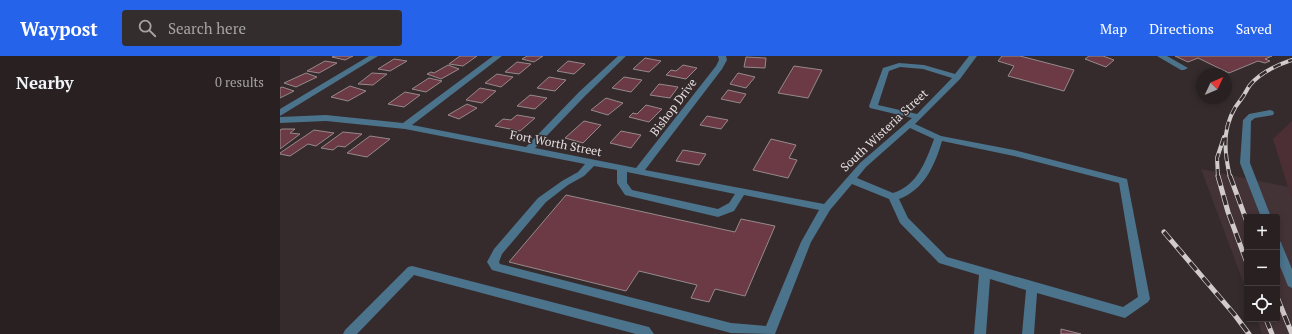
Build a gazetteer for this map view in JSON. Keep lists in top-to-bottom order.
{
  "streets": {
    "street": ["Bishop Drive", "South Wisteria Street", "Fort Worth Street"]
  },
  "crossings": [
    ["Bishop Drive", "Fort Worth Street"],
    ["South Wisteria Street", "Fort Worth Street"]
  ],
  "north": "top right",
  "page": {
    "header": "Waypost",
    "search": "Search here",
    "nav": ["Map", "Directions", "Saved"],
    "heading": ["Nearby", "0 results"],
    "map_buttons": ["+", "−"]
  }
}
